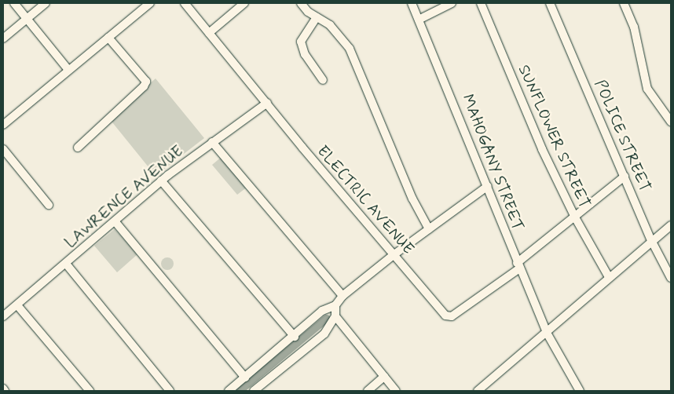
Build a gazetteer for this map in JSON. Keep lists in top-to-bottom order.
{
  "streets": {
    "street": [
      "POLICE STREET",
      "SUNFLOWER STREET",
      "MAHOGANY STREET",
      "LAWRENCE AVENUE",
      "ELECTRIC AVENUE"
    ]
  },
  "crossings": [
    ["POLICE STREET", "ELECTRIC AVENUE"],
    ["SUNFLOWER STREET", "ELECTRIC AVENUE"],
    ["MAHOGANY STREET", "ELECTRIC AVENUE"],
    ["LAWRENCE AVENUE", "ELECTRIC AVENUE"]
  ]
}
